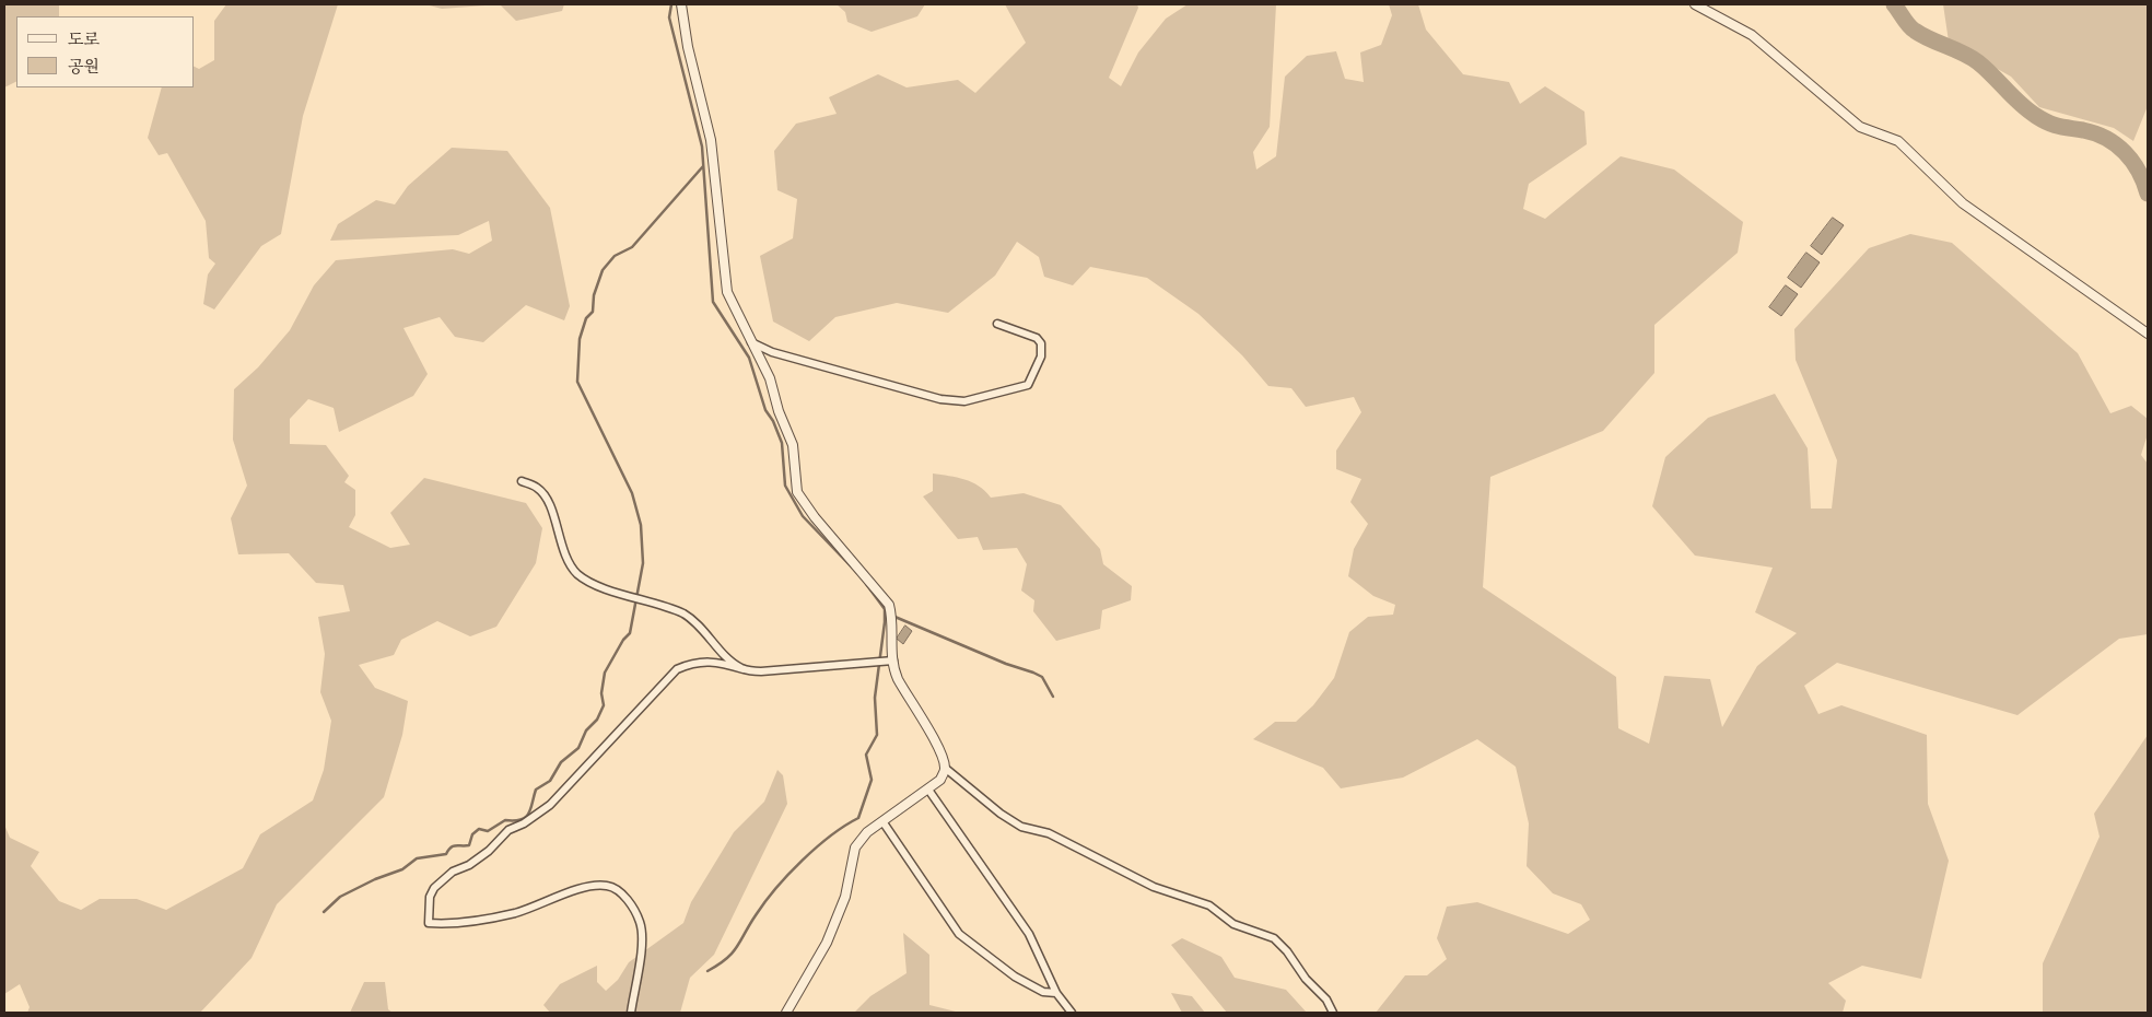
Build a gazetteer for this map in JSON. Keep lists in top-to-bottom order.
{
  "legend": ["도로", "공원"]
}
